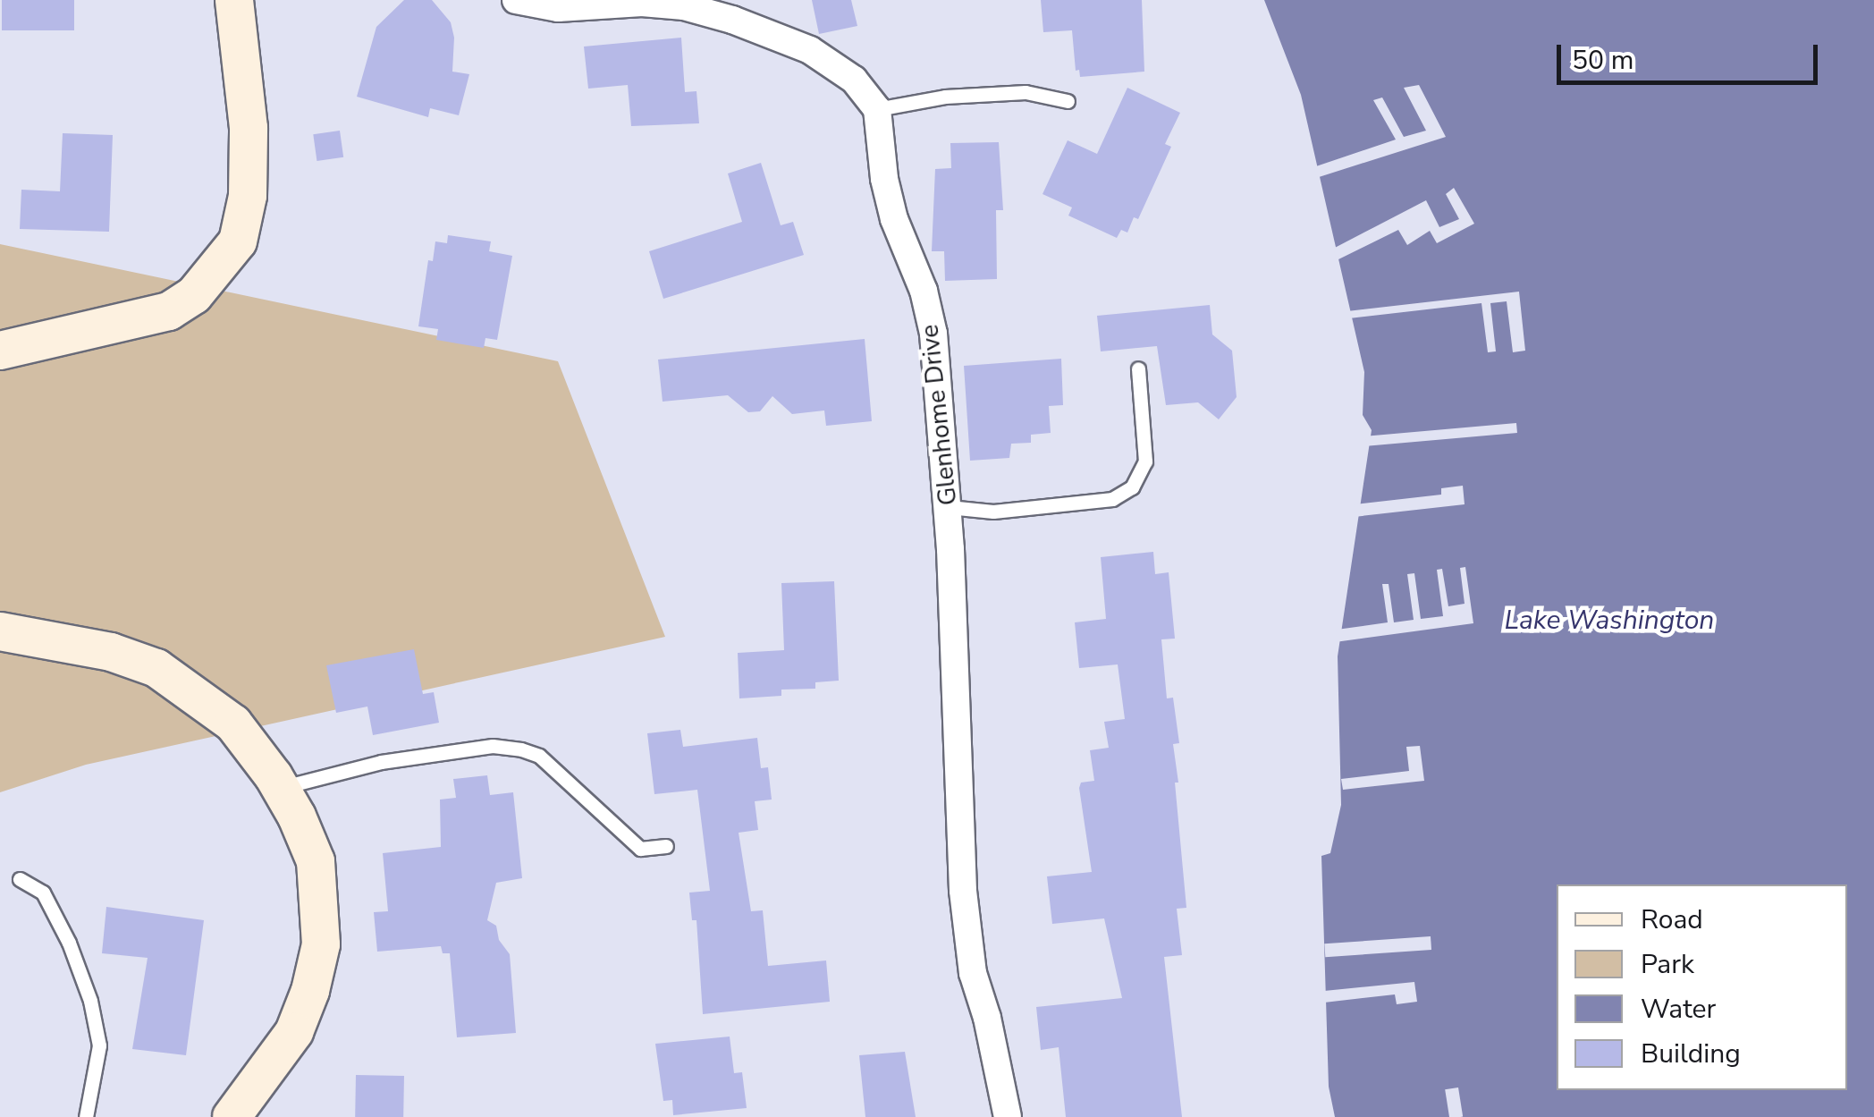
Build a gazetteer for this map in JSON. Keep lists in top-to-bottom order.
{
  "streets": {
    "street": ["Glenhome Drive"]
  },
  "water": ["Lake Washington"],
  "legend": [
    "Road",
    "Park",
    "Water",
    "Building"
  ],
  "scale_bar": "50 m"
}
